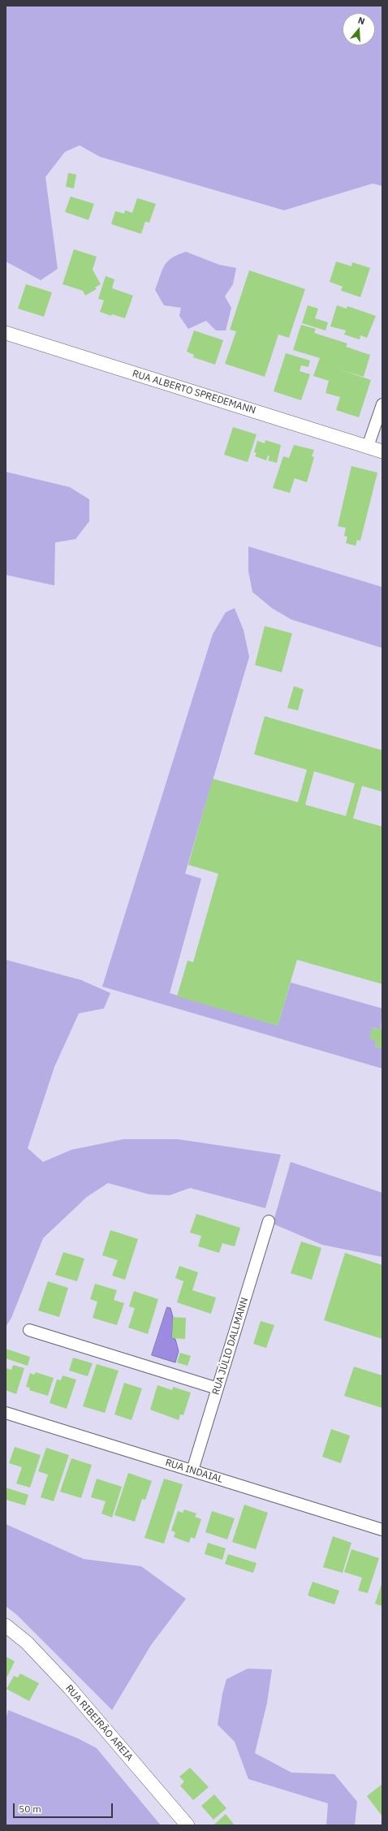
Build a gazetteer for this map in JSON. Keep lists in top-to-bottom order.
{
  "streets": {
    "street": [
      "RUA ALBERTO SPREDEMANN",
      "RUA JÚLIO DALLMANN",
      "RUA INDAIAL",
      "RUA RIBEIRÃO AREIA"
    ]
  },
  "crossings": [
    ["RUA JÚLIO DALLMANN", "RUA INDAIAL"]
  ],
  "scale_bar": "50 m",
  "north": "top"
}
